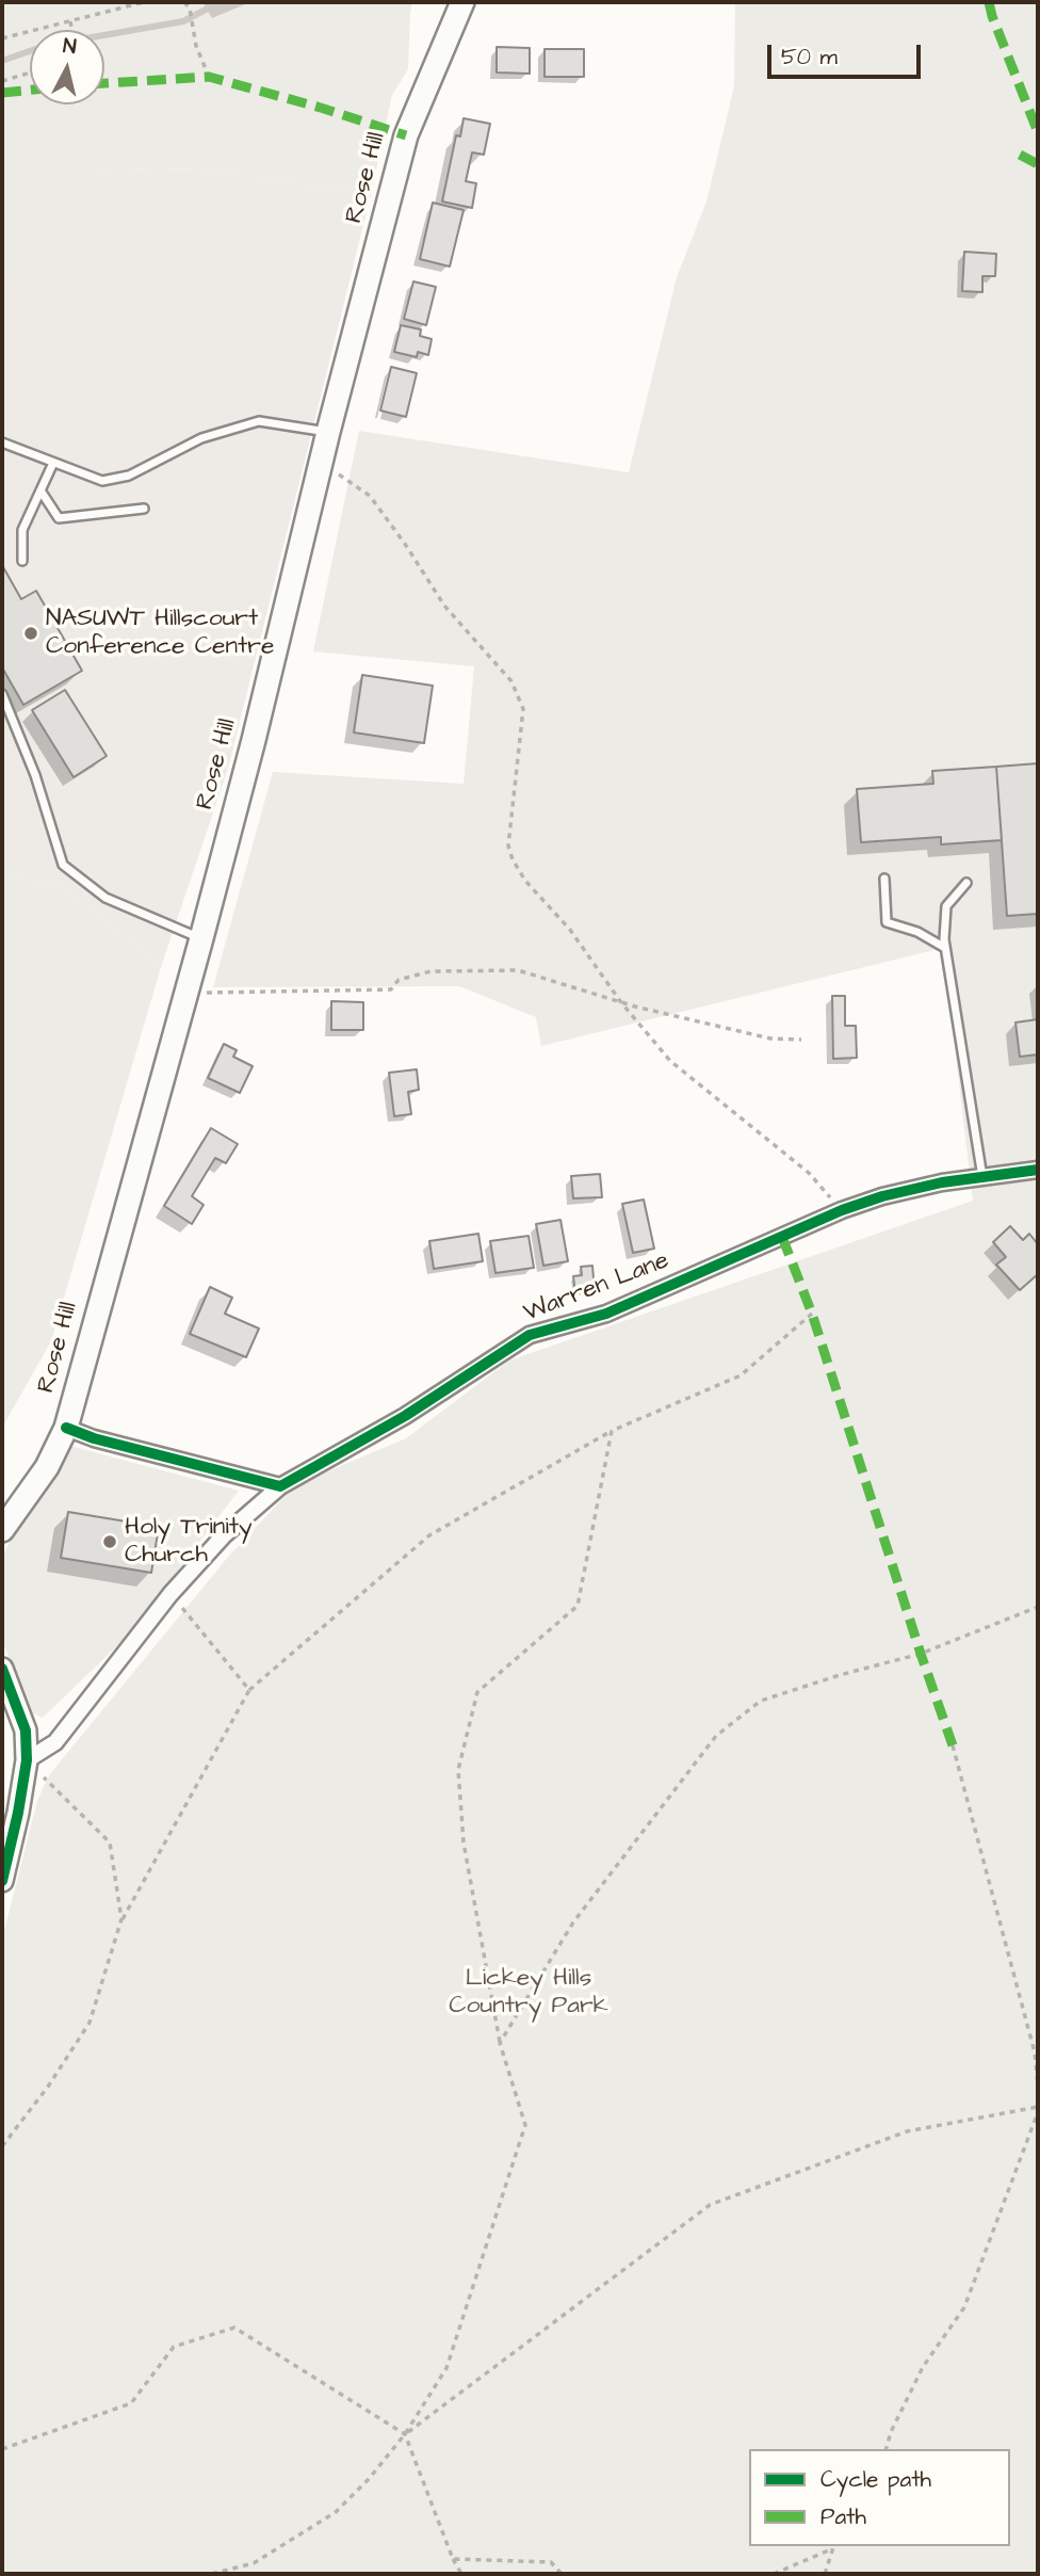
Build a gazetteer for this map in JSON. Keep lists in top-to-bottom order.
{
  "streets": {
    "main road": ["Rose Hill"],
    "street": ["Warren Lane"]
  },
  "parks": ["Lickey Hills Country Park"],
  "places": ["NASUWT Hillscourt Conference Centre", "Holy Trinity Church"],
  "legend": ["Cycle path", "Path"],
  "scale_bar": "50 m",
  "north": "top"
}
